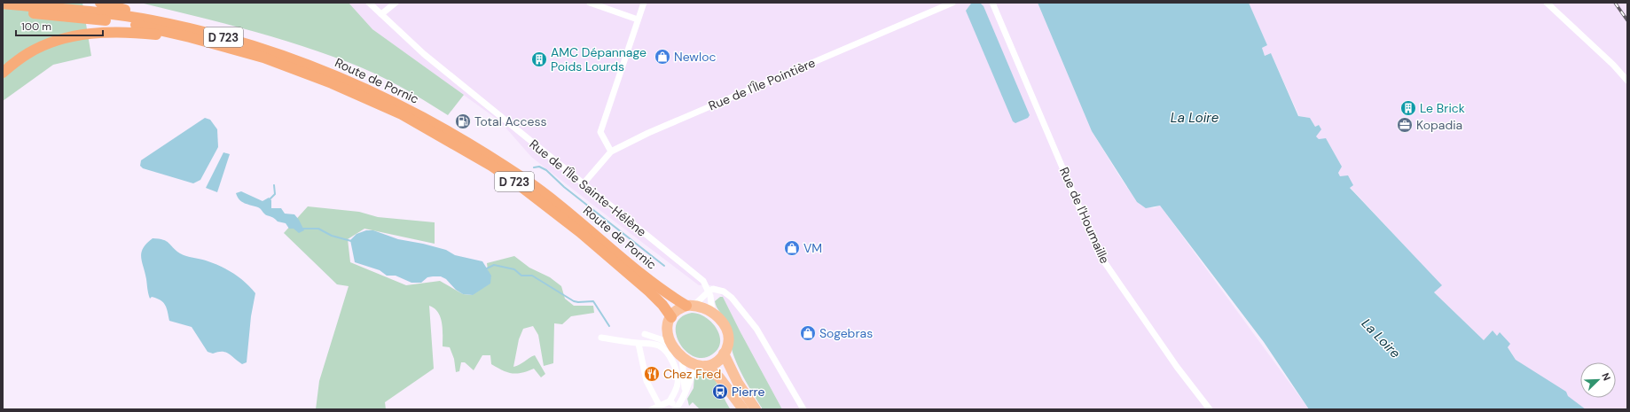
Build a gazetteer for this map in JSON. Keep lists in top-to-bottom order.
{
  "streets": {
    "highway": ["D 723", "Route de Pornic"],
    "street": ["Rue de l'Île Pointière", "Rue de l'Île Sainte-Hélène", "Rue de l'Houmaille"]
  },
  "crossings": [
    ["D 723", "Route de Pornic"],
    ["Rue de l'Île Pointière", "Rue de l'Île Sainte-Hélène"]
  ],
  "water": ["La Loire"],
  "places": {
    "shop": ["Newloc", "VM", "Sogebras"],
    "building": ["AMC Dépannage Poids Lourds", "Le Brick"],
    "fuel station": ["Total Access"],
    "office": ["Kopadia"],
    "restaurant": ["Chez Fred"],
    "bus stop": ["Pierre"]
  },
  "scale_bar": "100 m",
  "north": "top right"
}
